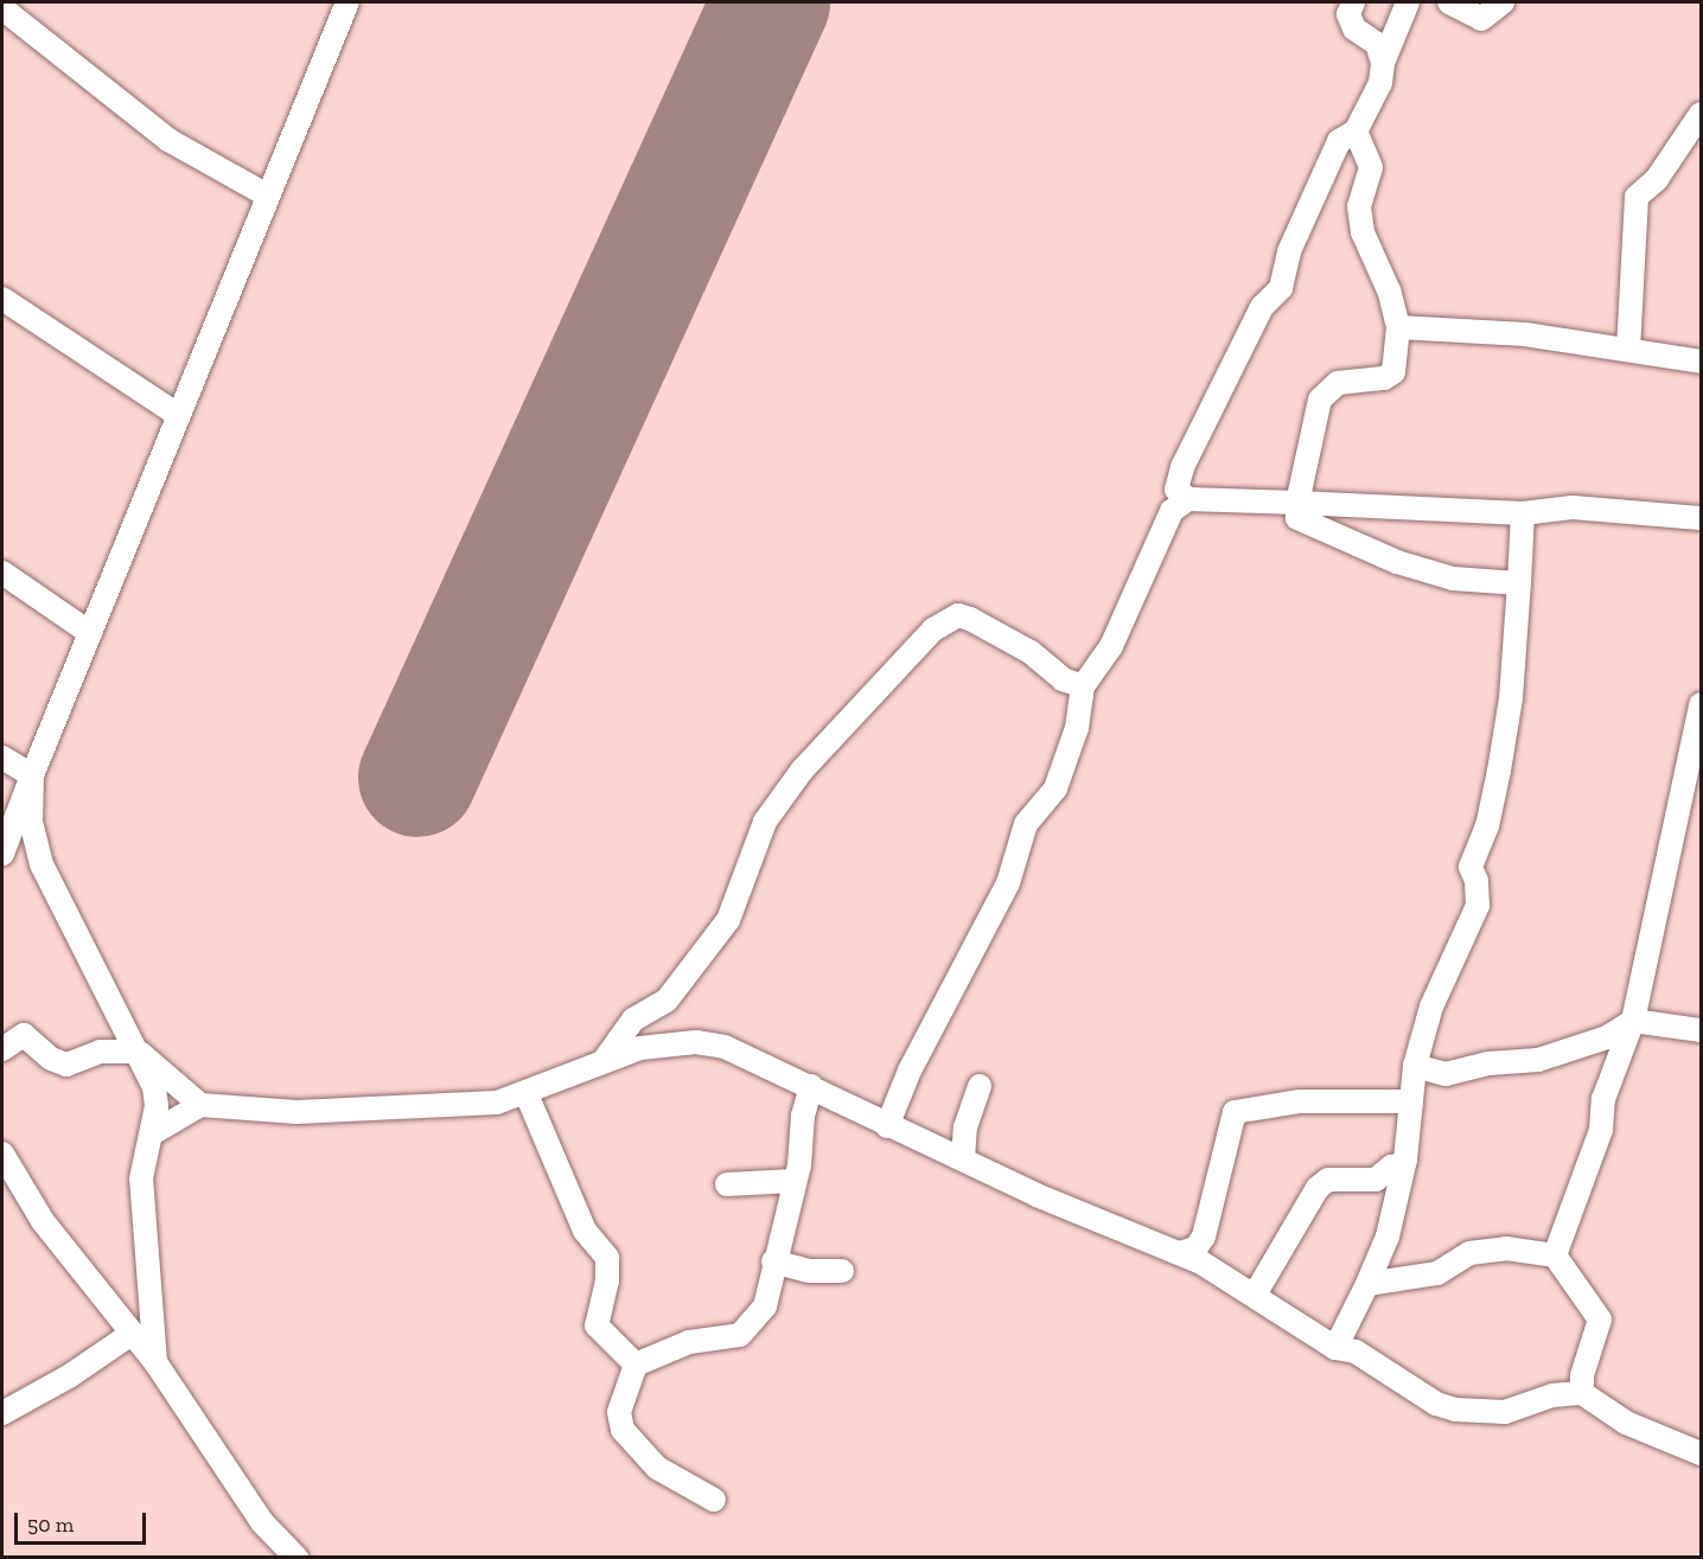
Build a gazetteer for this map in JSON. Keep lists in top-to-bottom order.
{
  "scale_bar": "50 m"
}
